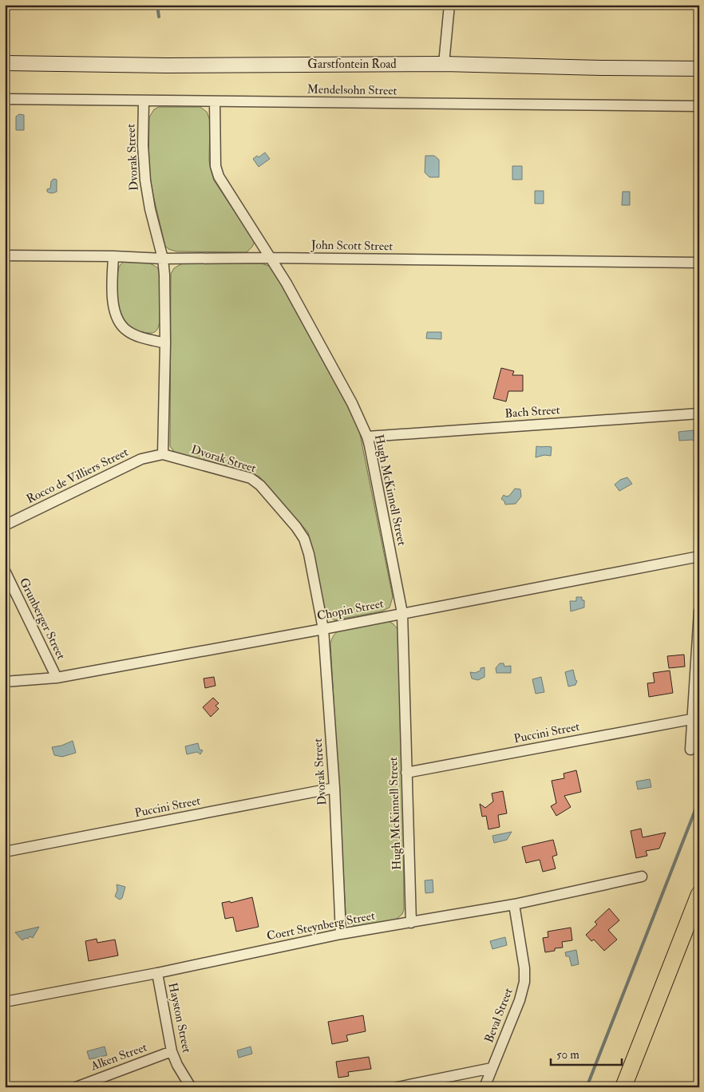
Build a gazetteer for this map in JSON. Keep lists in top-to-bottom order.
{
  "streets": {
    "main road": ["Garstfontein Road"],
    "street": [
      "Mendelsohn Street",
      "Dvorak Street",
      "John Scott Street",
      "Bach Street",
      "Rocco de Villiers Street",
      "Hugh McKinnell Street",
      "Chopin Street",
      "Grunberger Street",
      "Puccini Street",
      "Coert Steynberg Street",
      "Beval Street",
      "Hayston Street",
      "Alken Street"
    ]
  },
  "crossings": [
    ["Mendelsohn Street", "Dvorak Street"],
    ["Mendelsohn Street", "Hugh McKinnell Street"],
    ["Dvorak Street", "John Scott Street"],
    ["Dvorak Street", "Rocco de Villiers Street"],
    ["Dvorak Street", "Chopin Street"],
    ["Dvorak Street", "Puccini Street"],
    ["Dvorak Street", "Coert Steynberg Street"],
    ["John Scott Street", "Hugh McKinnell Street"],
    ["Bach Street", "Hugh McKinnell Street"],
    ["Hugh McKinnell Street", "Chopin Street"],
    ["Hugh McKinnell Street", "Puccini Street"],
    ["Hugh McKinnell Street", "Coert Steynberg Street"],
    ["Chopin Street", "Grunberger Street"],
    ["Coert Steynberg Street", "Beval Street"],
    ["Coert Steynberg Street", "Hayston Street"],
    ["Hayston Street", "Alken Street"]
  ],
  "scale_bar": "50 m"
}
